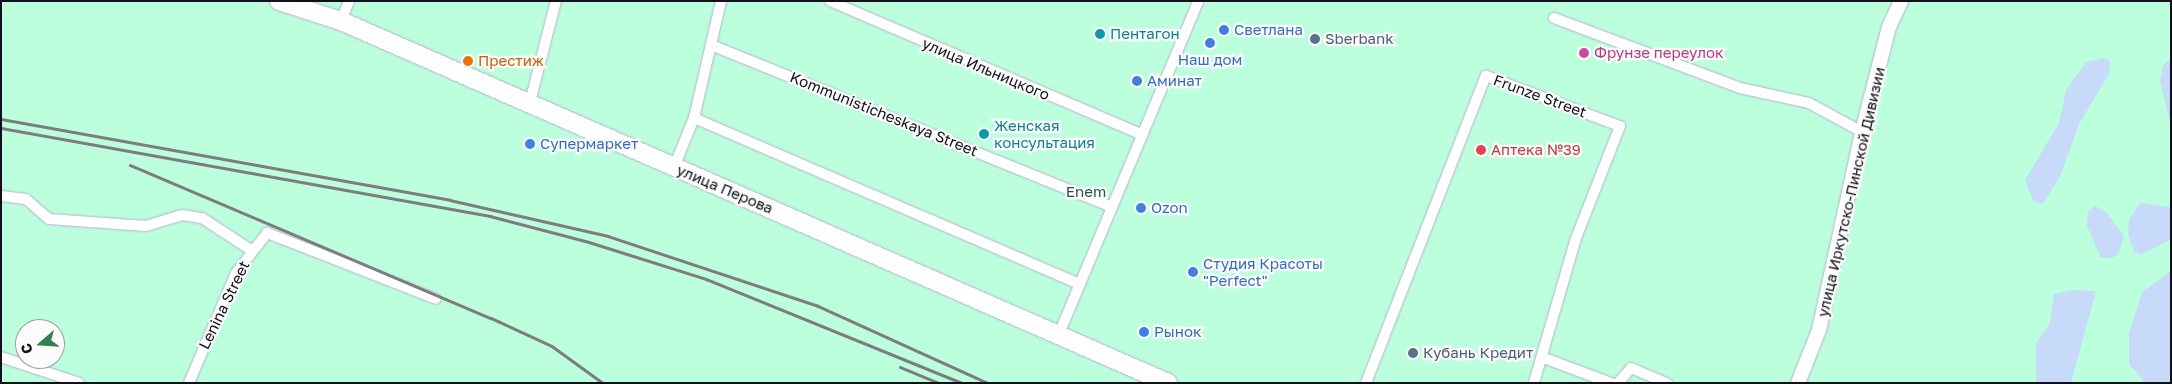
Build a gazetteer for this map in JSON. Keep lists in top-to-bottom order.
{
  "streets": {
    "highway": ["улица Перова"],
    "street": [
      "улица Ильницкого",
      "Frunze Street",
      "Kommunisticheskaya Street",
      "улица Иркутско-Пинской Дивизии",
      "Lenina Street"
    ]
  },
  "parks": ["Enem"],
  "places": [
    "Светлана",
    "Пентагон",
    "Sberbank",
    "Наш дом",
    "Фрунзе переулок",
    "Престиж",
    "Аминат",
    "Женская консультация",
    "Супермаркет",
    "Аптека №39",
    "Ozon",
    "Студия Красоты \"Perfect\"",
    "Рынок",
    "Кубань Кредит"
  ],
  "north": "left"
}
